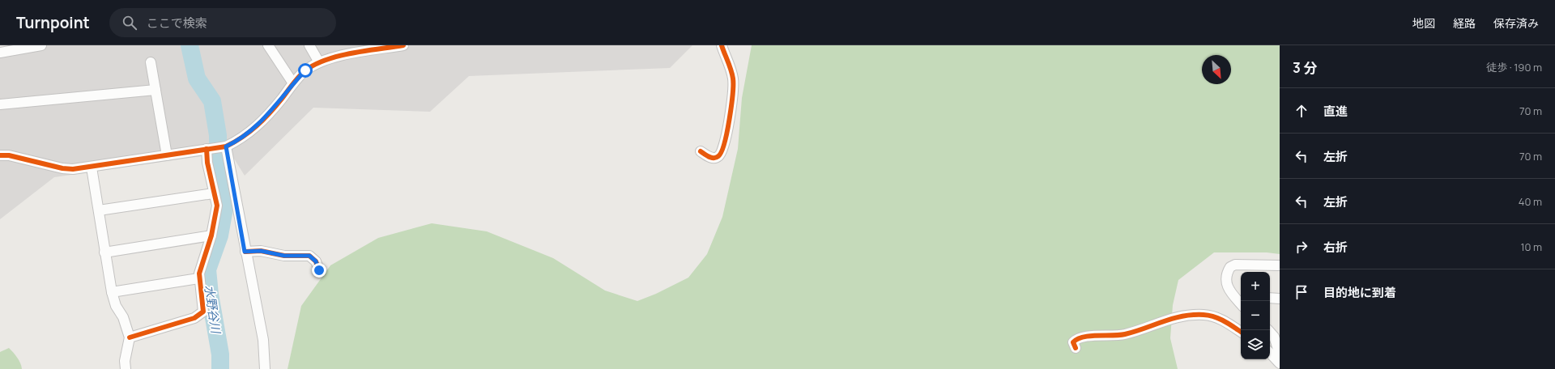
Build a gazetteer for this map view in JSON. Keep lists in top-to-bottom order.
{
  "water": ["水野谷川"],
  "north": "bottom right",
  "page": {
    "header": "Turnpoint",
    "search": "ここで検索",
    "nav": ["地図", "経路", "保存済み"],
    "heading": ["3 分", "徒歩 · 190 m"],
    "list": [
      ["直進", "70 m"],
      ["左折", "70 m"],
      ["左折", "40 m"],
      ["右折", "10 m"],
      "目的地に到着"
    ],
    "map_buttons": ["+", "−"]
  }
}
